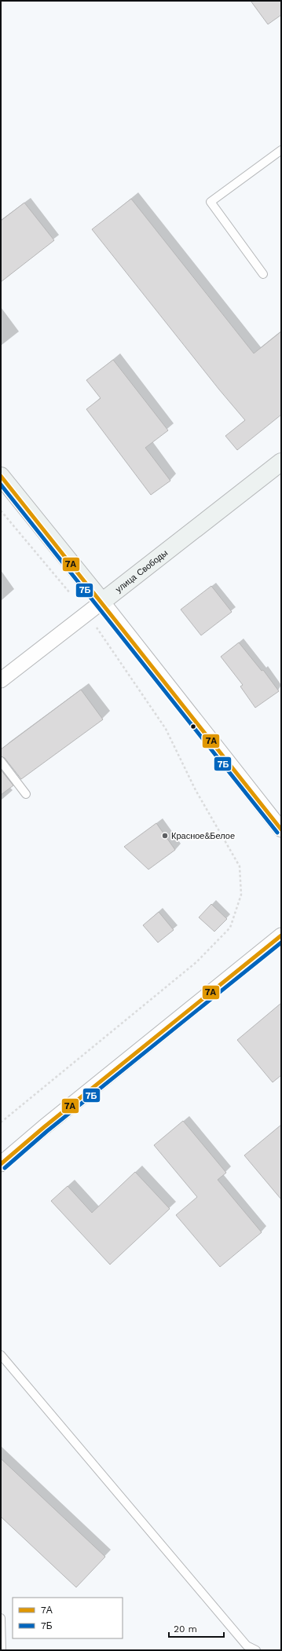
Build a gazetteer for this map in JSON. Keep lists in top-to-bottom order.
{
  "streets": {
    "street": ["улица Свободы"]
  },
  "places": ["Красное&Белое"],
  "lines": ["transit line 7А", "transit line 7Б"],
  "legend": ["7А", "7Б"],
  "scale_bar": "20 m"
}
